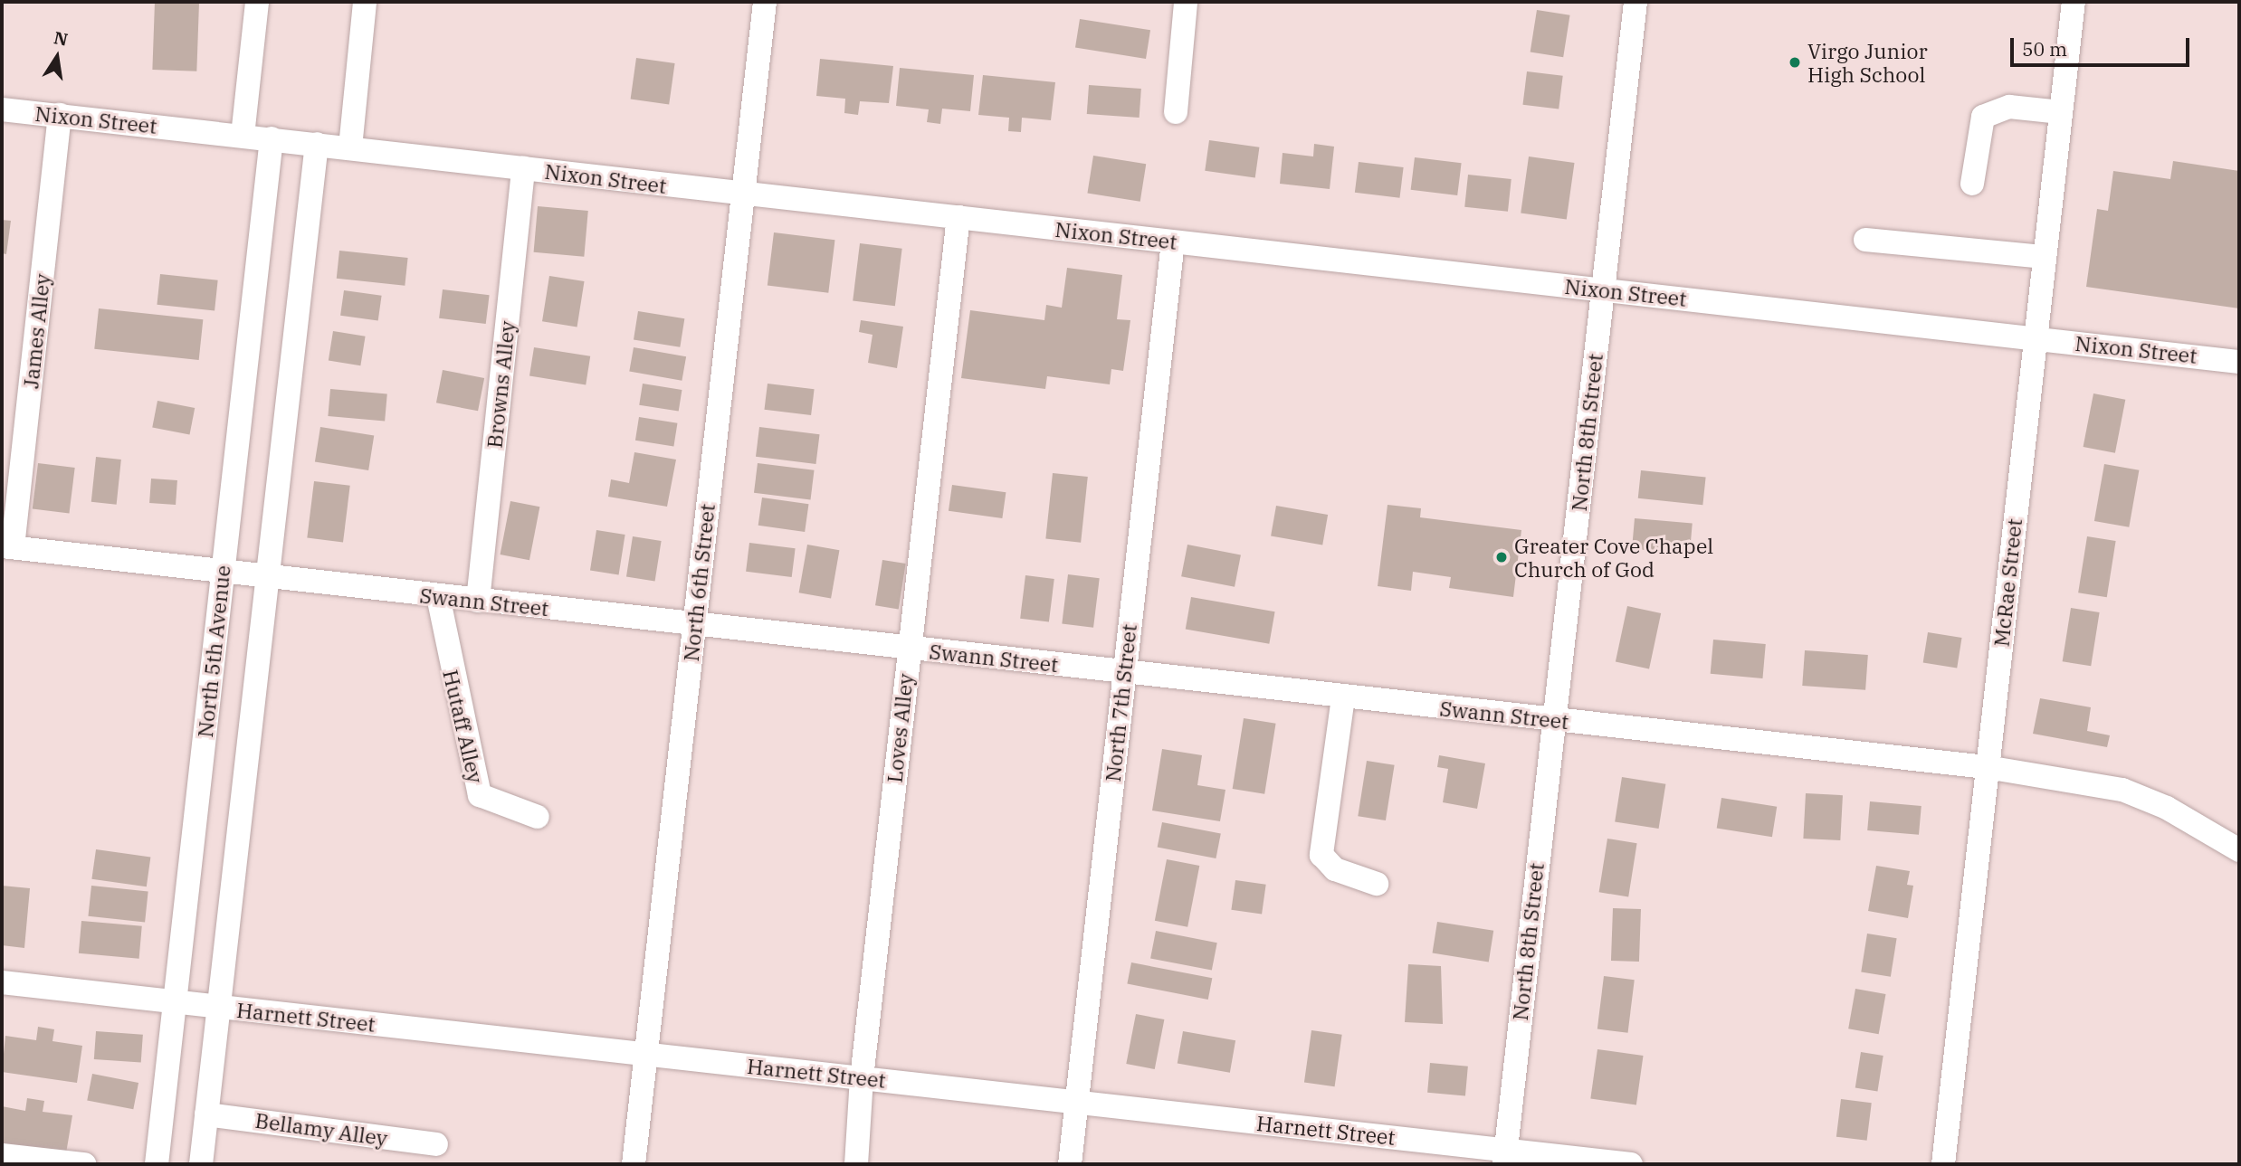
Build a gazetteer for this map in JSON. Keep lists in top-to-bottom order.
{
  "streets": {
    "street": [
      "Nixon Street",
      "James Alley",
      "Browns Alley",
      "North 8th Street",
      "North 6th Street",
      "McRae Street",
      "Swann Street",
      "North 5th Avenue",
      "North 7th Street",
      "Hutaff Alley",
      "Loves Alley",
      "Harnett Street",
      "Bellamy Alley"
    ]
  },
  "crossings": [
    ["Nixon Street", "James Alley"],
    ["Nixon Street", "Browns Alley"],
    ["Nixon Street", "North 8th Street"],
    ["Nixon Street", "North 6th Street"],
    ["Nixon Street", "McRae Street"],
    ["Nixon Street", "North 5th Avenue"],
    ["Nixon Street", "North 7th Street"],
    ["Nixon Street", "Loves Alley"],
    ["James Alley", "Swann Street"],
    ["Browns Alley", "Swann Street"],
    ["North 8th Street", "Swann Street"],
    ["North 8th Street", "Harnett Street"],
    ["North 6th Street", "Swann Street"],
    ["North 6th Street", "Harnett Street"],
    ["McRae Street", "Swann Street"],
    ["Swann Street", "North 5th Avenue"],
    ["Swann Street", "North 7th Street"],
    ["Swann Street", "Hutaff Alley"],
    ["Swann Street", "Loves Alley"],
    ["North 5th Avenue", "Harnett Street"],
    ["North 7th Street", "Harnett Street"],
    ["Loves Alley", "Harnett Street"]
  ],
  "places": ["Virgo Junior High School", "Greater Cove Chapel Church of God"],
  "scale_bar": "50 m",
  "north": "top"
}
